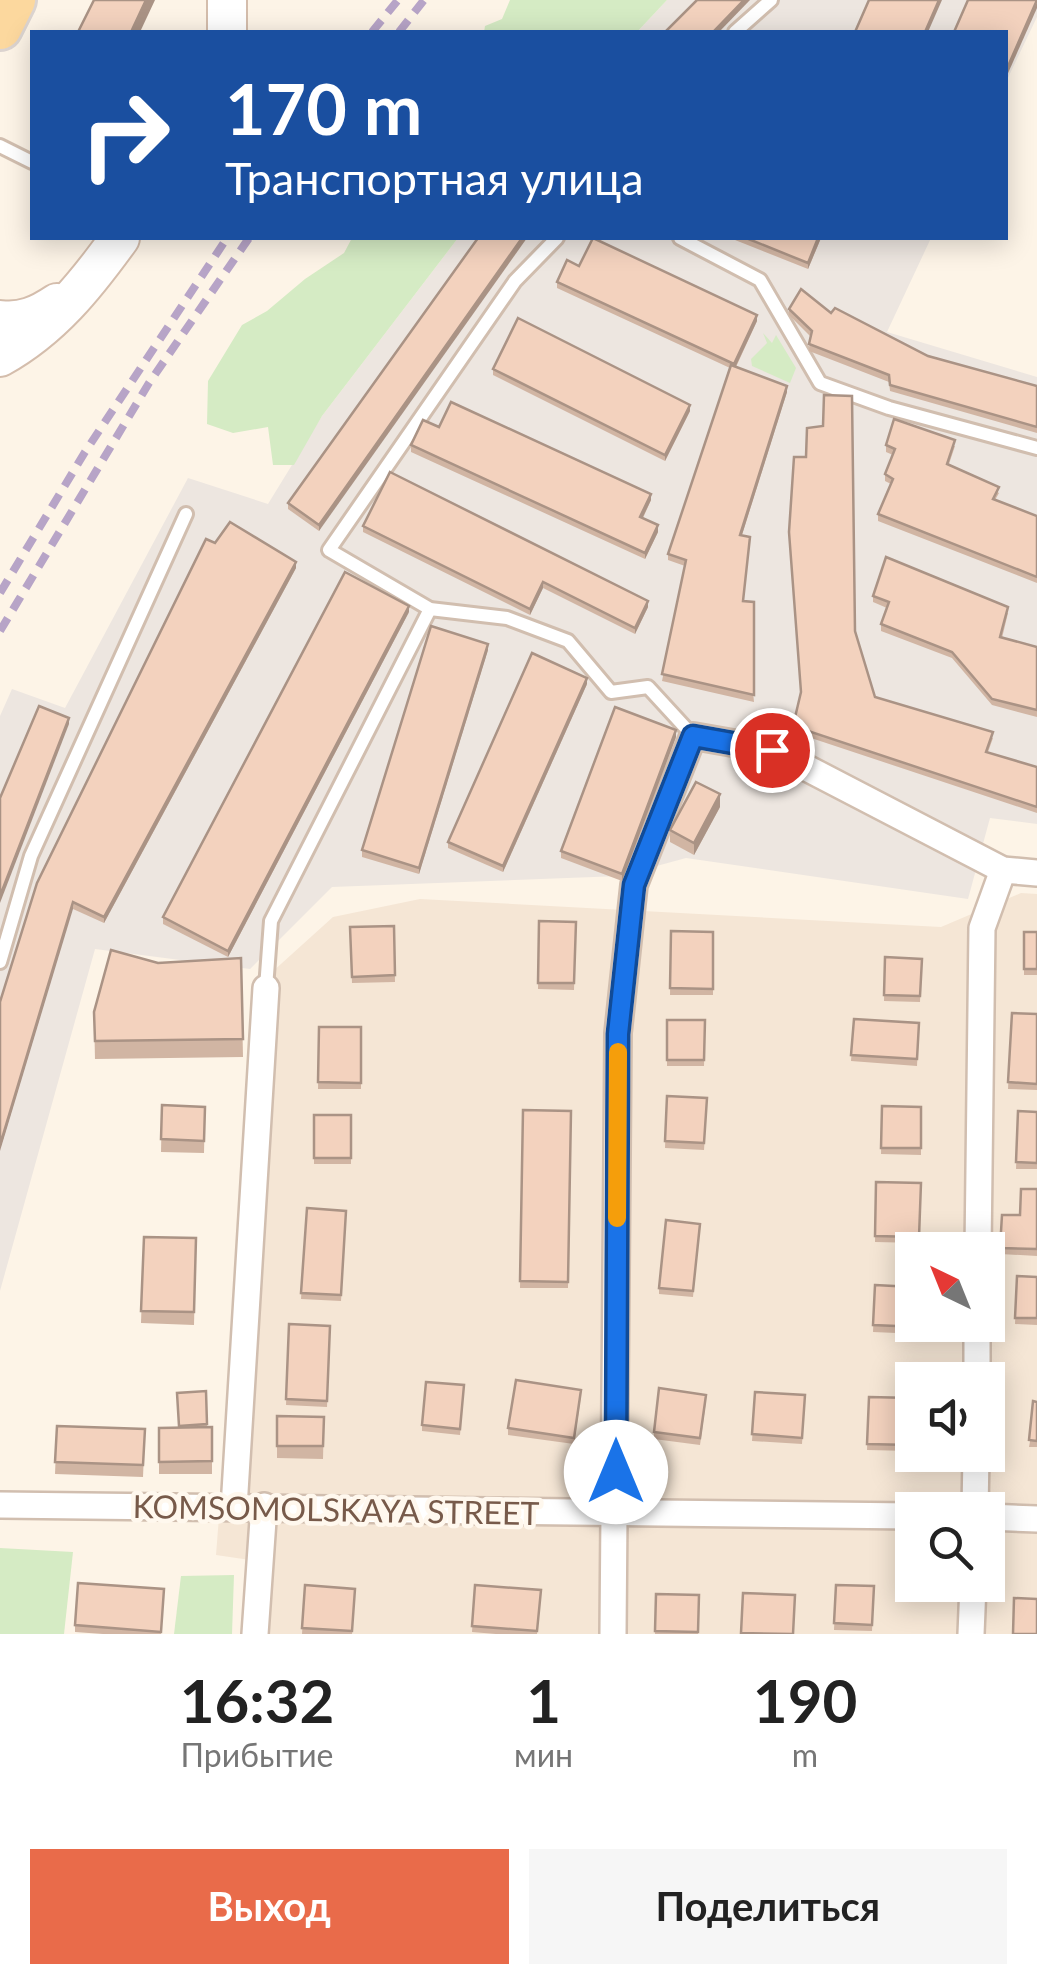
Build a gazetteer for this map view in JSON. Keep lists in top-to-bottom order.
{
  "streets": {
    "street": ["KOMSOMOLSKAYA STREET"]
  },
  "north": "top left",
  "page": {
    "turn": ["170 m", "Транспортная улица"],
    "eta": [
      "16:32",
      "Прибытие",
      "1",
      "мин",
      "190",
      "m"
    ],
    "buttons": ["Выход", "Поделиться"]
  }
}
